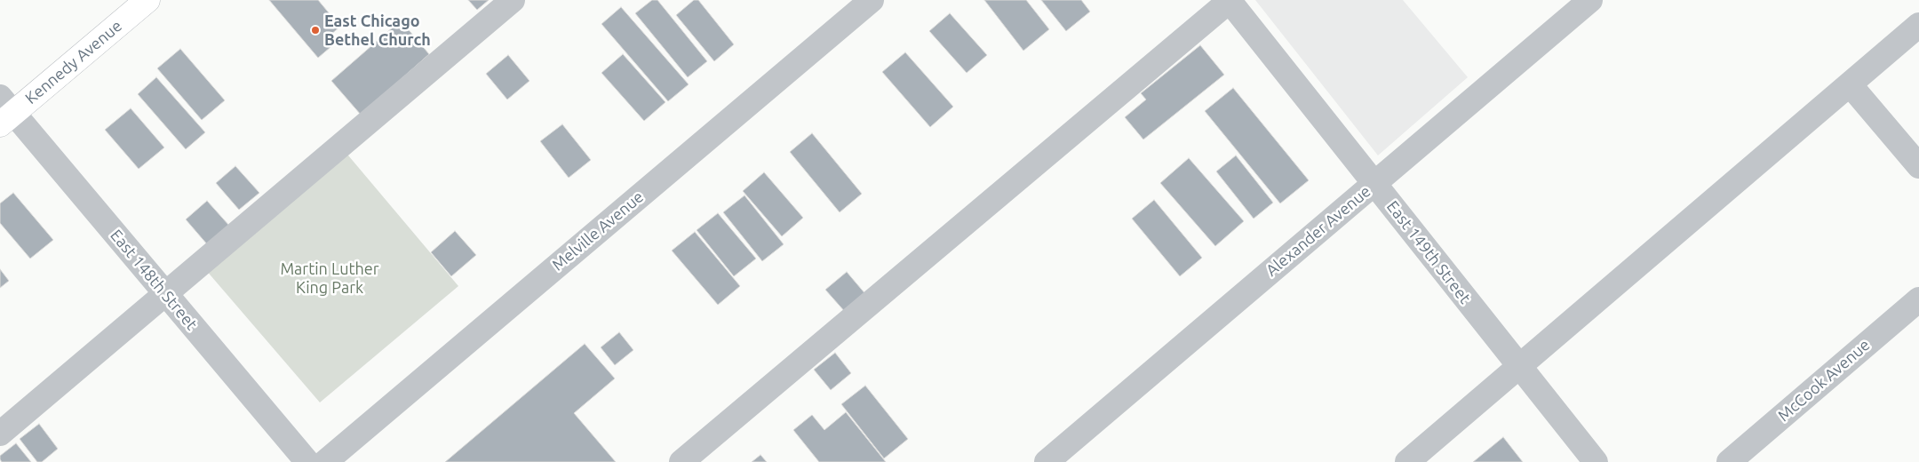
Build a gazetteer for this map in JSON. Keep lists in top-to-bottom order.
{
  "streets": {
    "main road": ["Kennedy Avenue"],
    "street": [
      "Melville Avenue",
      "Alexander Avenue",
      "East 149th Street",
      "East 148th Street",
      "McCook Avenue"
    ]
  },
  "crossings": [
    ["Kennedy Avenue", "East 148th Street"],
    ["Alexander Avenue", "East 149th Street"]
  ],
  "parks": ["Martin Luther King Park"],
  "places": ["East Chicago Bethel Church"]
}
